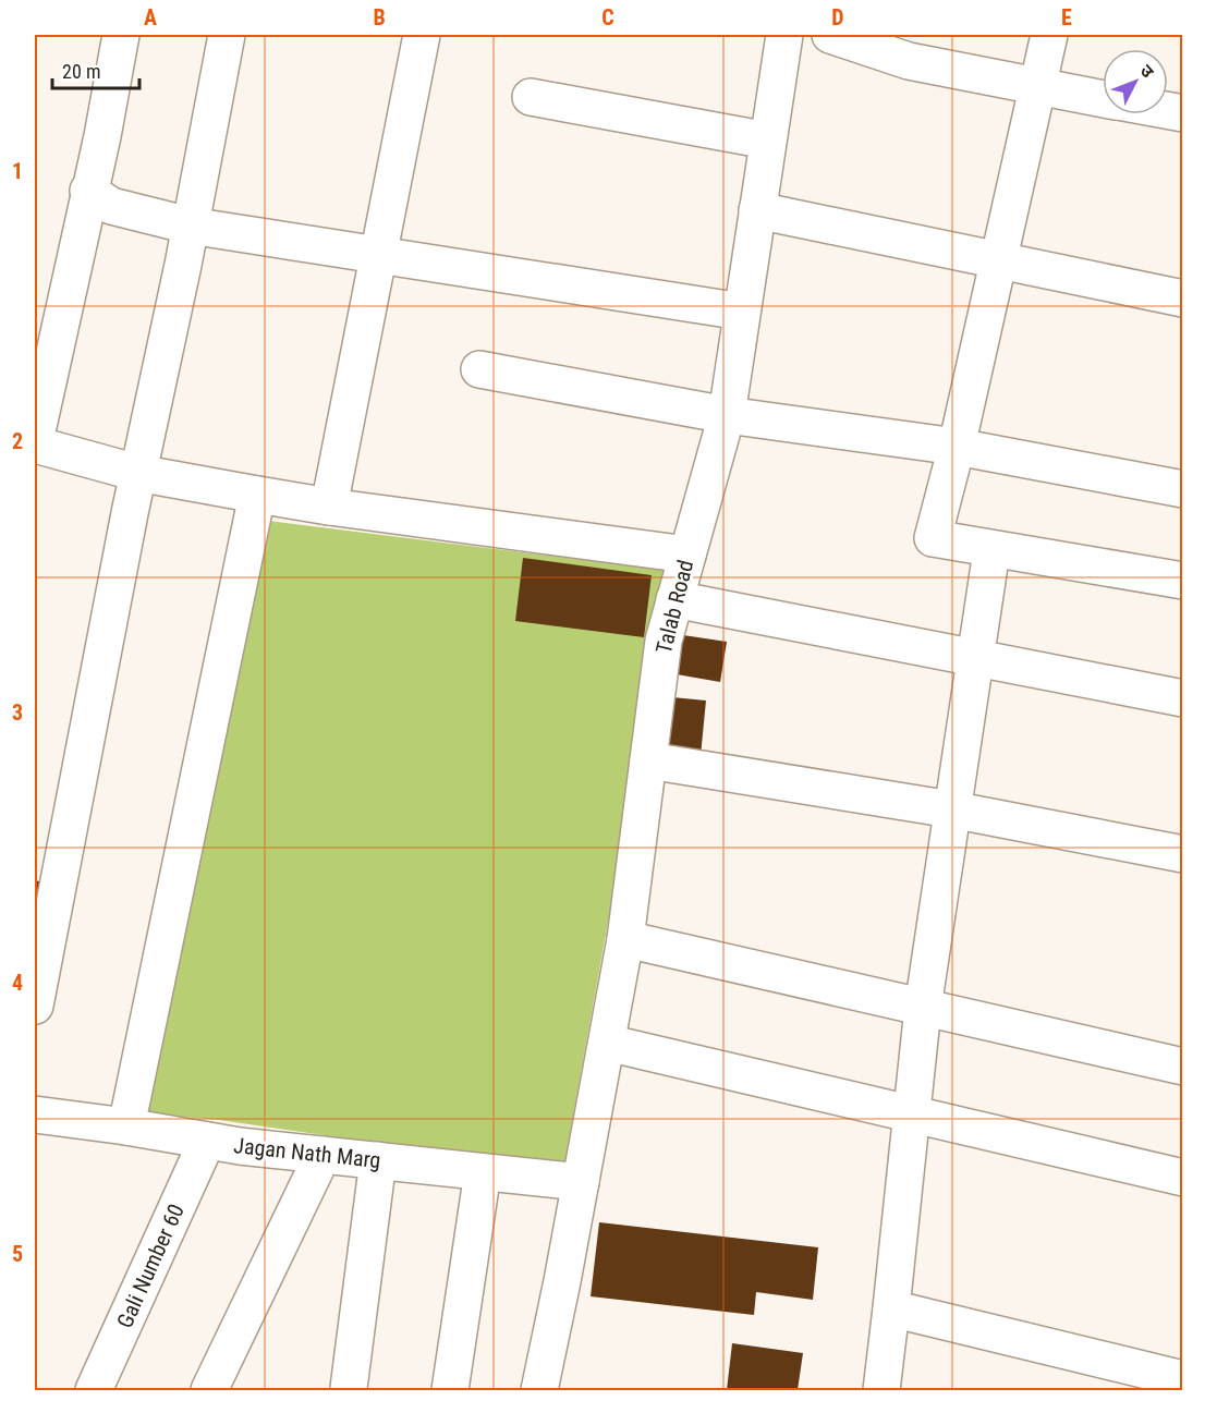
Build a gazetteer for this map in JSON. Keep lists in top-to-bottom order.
{
  "streets": {
    "street": ["Talab Road", "Jagan Nath Marg", "Gali Number 60"]
  },
  "crossings": [
    ["Talab Road", "Jagan Nath Marg"],
    ["Jagan Nath Marg", "Gali Number 60"]
  ],
  "scale_bar": "20 m",
  "north": "top right",
  "grid": {
    "columns": [
      "A",
      "B",
      "C",
      "D",
      "E"
    ],
    "rows": [
      "1",
      "2",
      "3",
      "4",
      "5"
    ]
  }
}
